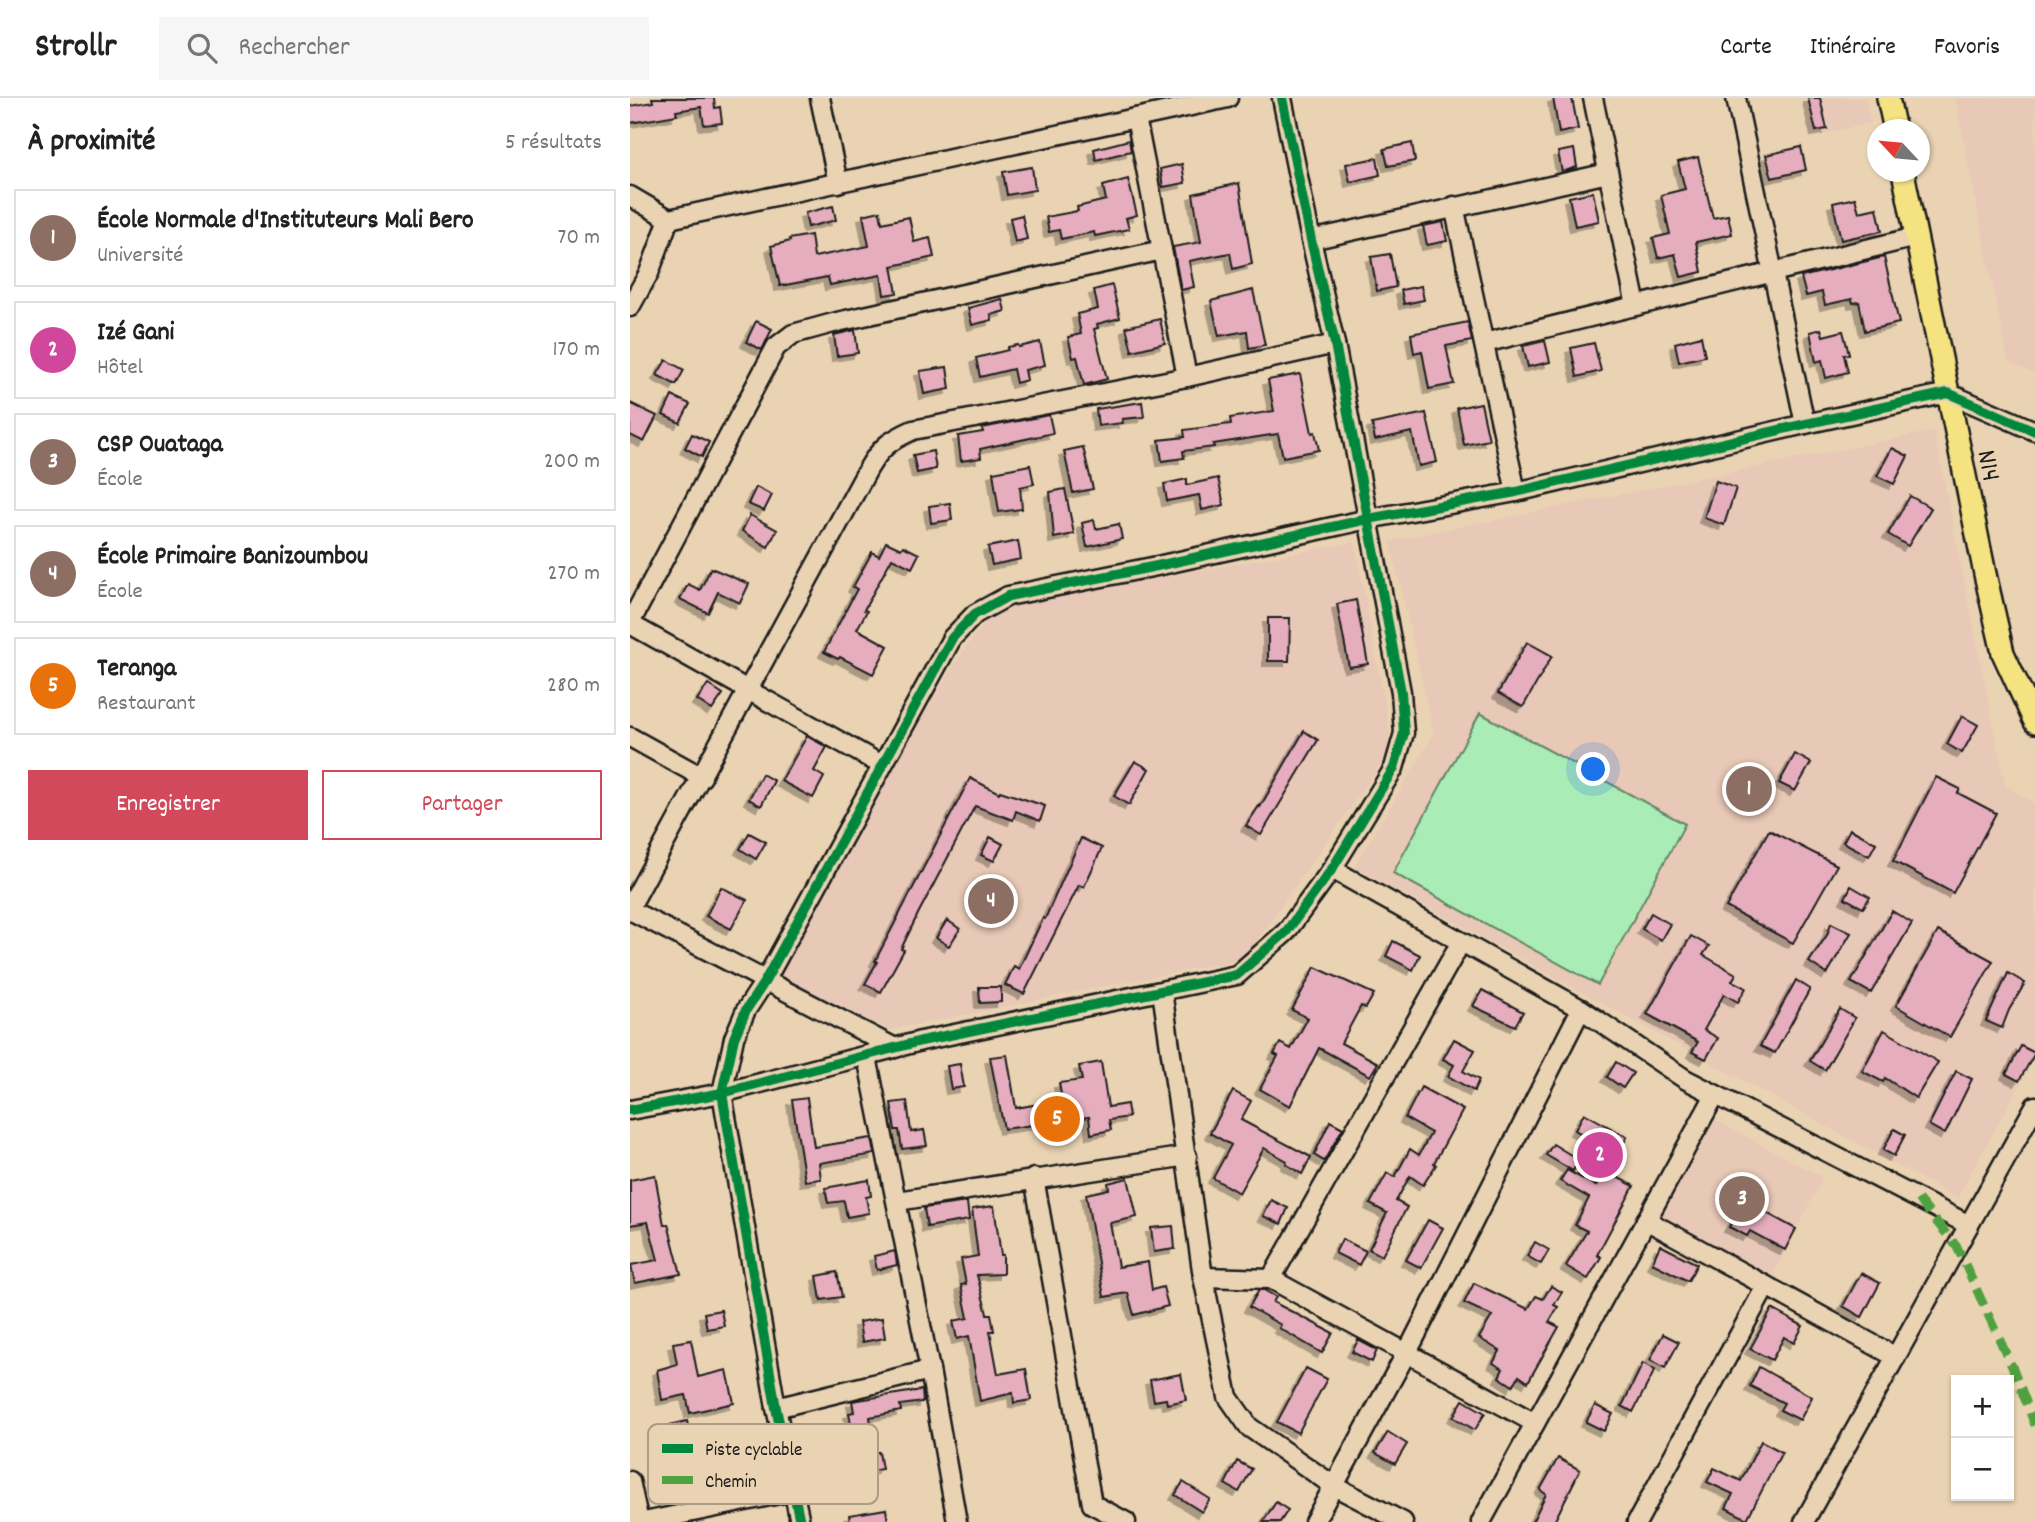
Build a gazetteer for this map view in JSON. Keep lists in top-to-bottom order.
{
  "streets": {
    "main road": ["N14"]
  },
  "legend": ["Piste cyclable", "Chemin"],
  "north": "top left",
  "page": {
    "header": "Strollr",
    "search": "Rechercher",
    "nav": ["Carte", "Itinéraire", "Favoris"],
    "heading": ["À proximité", "5 résultats"],
    "list": [
      {
        "mark": "1",
        "name": "École Normale d'Instituteurs Mali Bero",
        "note": "Université",
        "value": "70 m"
      },
      {
        "mark": "2",
        "name": "Izé Gani",
        "note": "Hôtel",
        "value": "170 m"
      },
      {
        "mark": "3",
        "name": "CSP Ouataga",
        "note": "École",
        "value": "200 m"
      },
      {
        "mark": "4",
        "name": "École Primaire Banizoumbou",
        "note": "École",
        "value": "270 m"
      },
      {
        "mark": "5",
        "name": "Teranga",
        "note": "Restaurant",
        "value": "280 m"
      }
    ],
    "buttons": ["Enregistrer", "Partager"],
    "pins": [
      "1",
      "4",
      "5",
      "2",
      "3"
    ],
    "map_buttons": ["+", "−"]
  }
}
